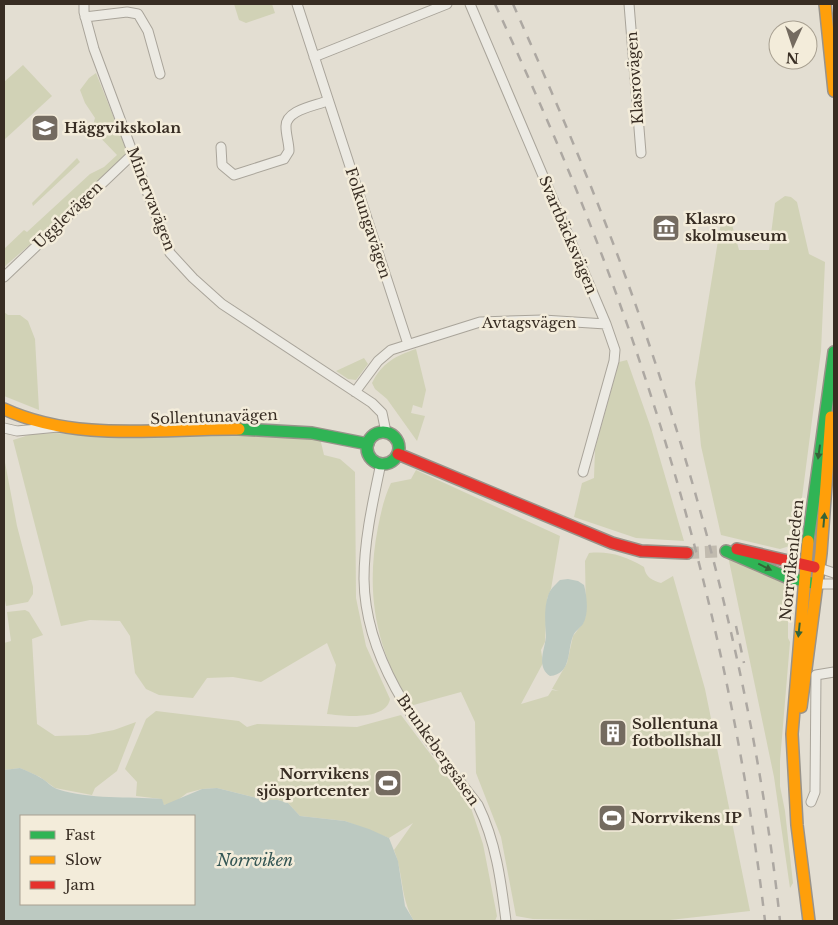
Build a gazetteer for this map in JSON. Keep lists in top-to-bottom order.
{
  "streets": {
    "main road": ["Sollentunavägen", "Norrvikenleden"],
    "street": [
      "Klasrovägen",
      "Minervavägen",
      "Ugglevägen",
      "Folkungavägen",
      "Svartbäcksvägen",
      "Avtagsvägen",
      "Brunkebergsåsen"
    ]
  },
  "crossings": [
    ["Minervavägen", "Ugglevägen"],
    ["Minervavägen", "Avtagsvägen"],
    ["Minervavägen", "Sollentunavägen"],
    ["Minervavägen", "Brunkebergsåsen"],
    ["Folkungavägen", "Avtagsvägen"],
    ["Svartbäcksvägen", "Avtagsvägen"],
    ["Sollentunavägen", "Brunkebergsåsen"]
  ],
  "water": ["Norrviken"],
  "places": {
    "school or university": ["Häggvikskolan"],
    "museum": ["Klasro skolmuseum"],
    "building": ["Sollentuna fotbollshall"],
    "sports": ["Norrvikens sjösportcenter", "Norrvikens IP"]
  },
  "legend": ["Fast", "Slow", "Jam"],
  "north": "bottom"
}
